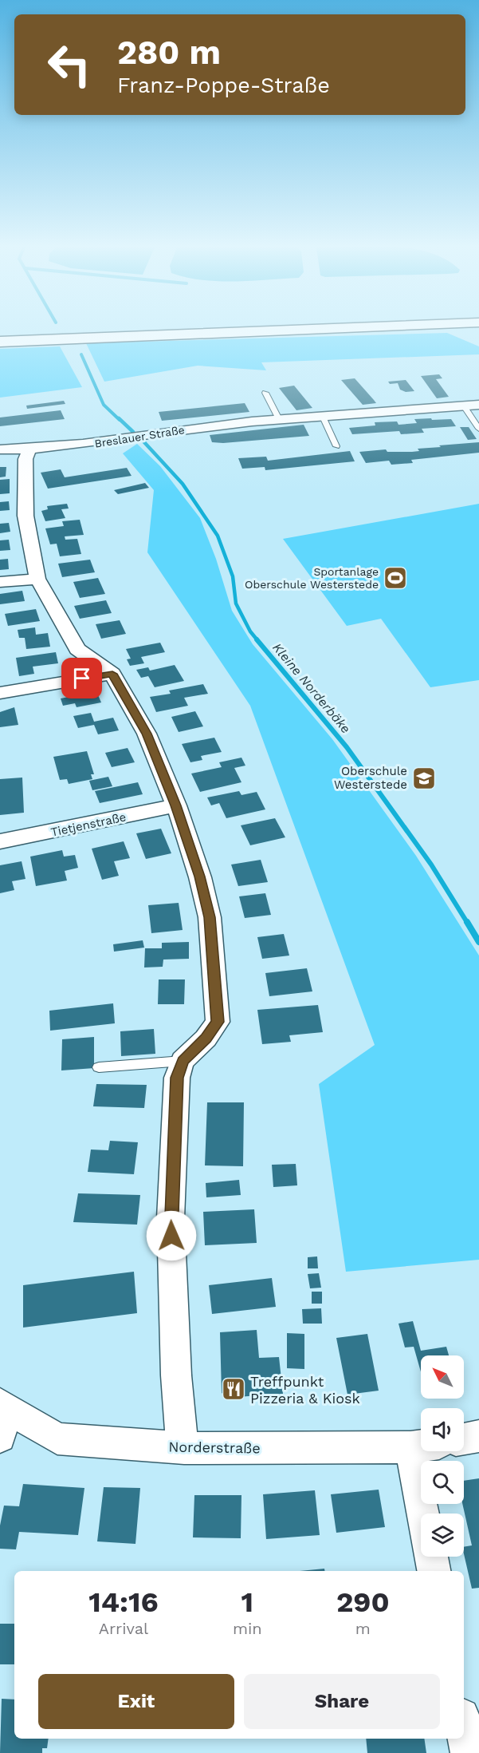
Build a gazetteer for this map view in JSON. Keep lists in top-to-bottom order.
{
  "streets": {
    "street": ["Breslauer Straße", "Tietjenstraße", "Norderstraße"]
  },
  "water": ["Kleine Norderbäke"],
  "places": {
    "sports": ["Sportanlage Oberschule Westerstede"],
    "school or university": ["Oberschule Westerstede"],
    "restaurant": ["Treffpunkt Pizzeria & Kiosk"]
  },
  "north": "top left",
  "page": {
    "turn": ["280 m", "Franz-Poppe-Straße"],
    "eta": [
      "14:16",
      "Arrival",
      "1",
      "min",
      "290",
      "m"
    ],
    "buttons": ["Exit", "Share"]
  }
}
